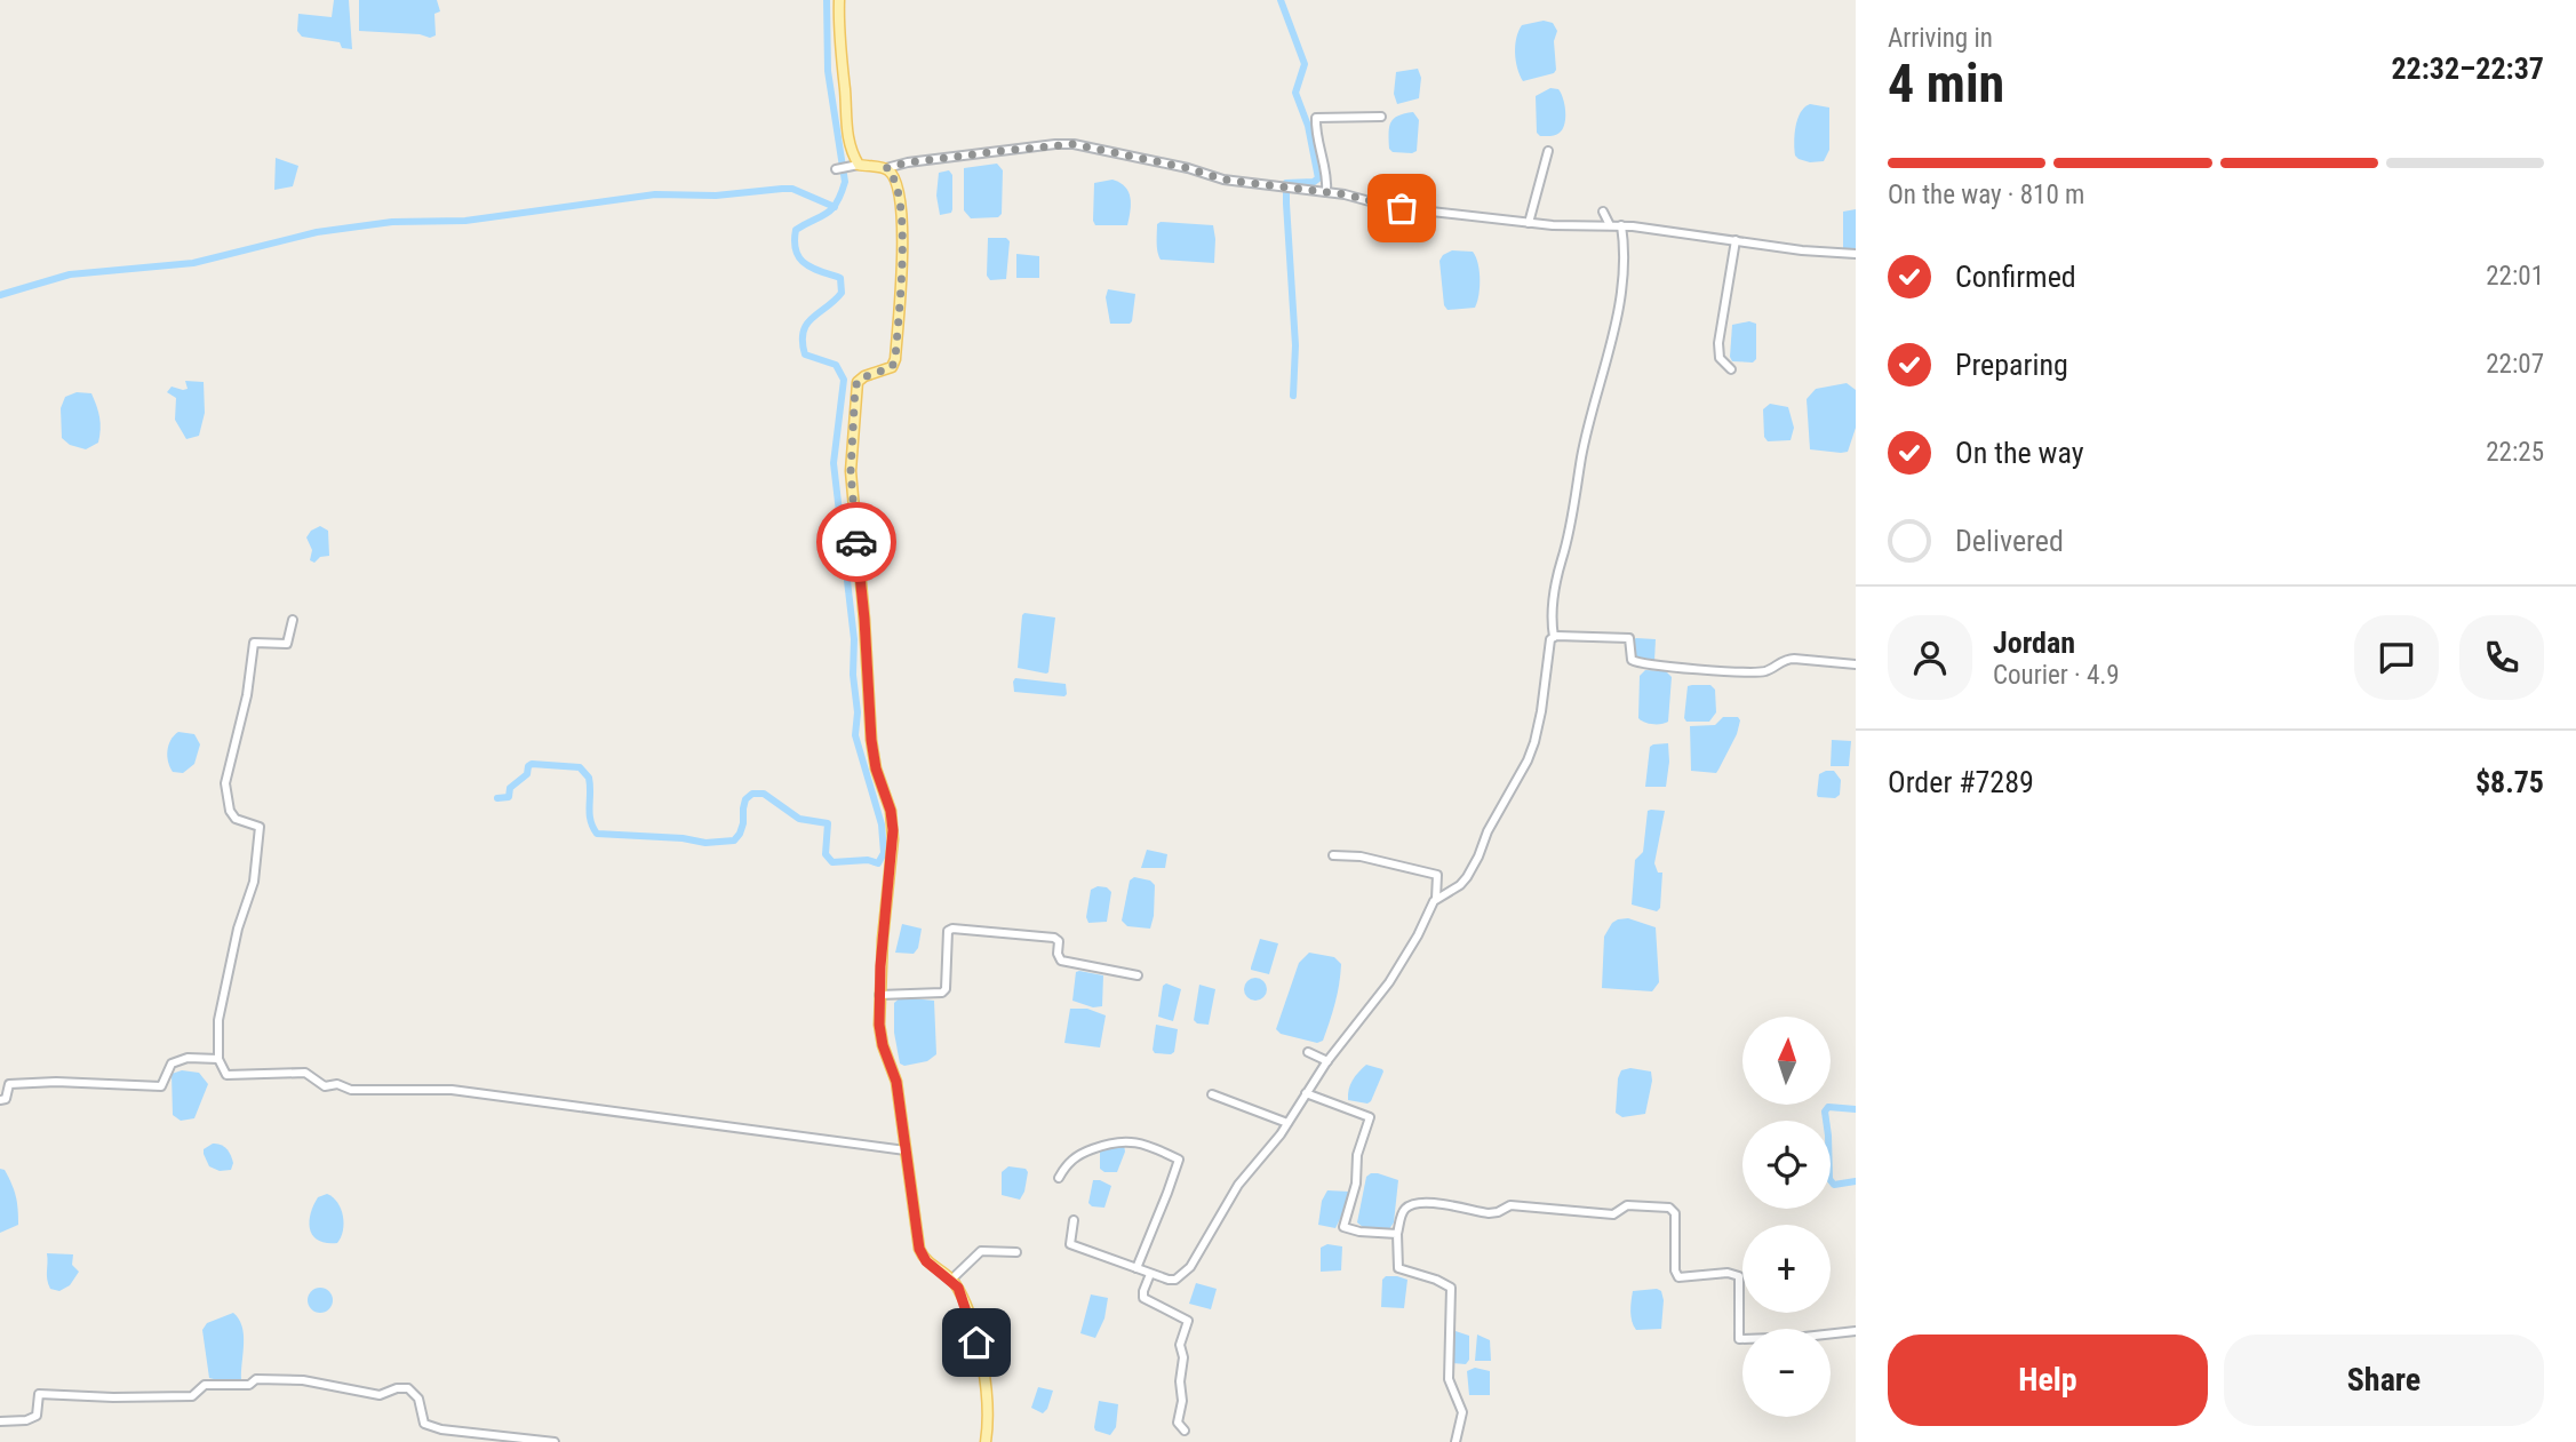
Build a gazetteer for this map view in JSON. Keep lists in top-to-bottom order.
{
  "north": "top",
  "page": {
    "heading": ["4 min", "Arriving in", "22:32–22:37"],
    "panel": [
      "Jordan",
      "Courier · 4.9",
      "Order #7289",
      "$8.75"
    ],
    "bar": "On the way · 810 m",
    "list": [
      ["Confirmed", "22:01"],
      ["Preparing", "22:07"],
      ["On the way", "22:25"],
      "Delivered"
    ],
    "map_buttons": ["+", "−"],
    "buttons": ["Help", "Share"]
  }
}
